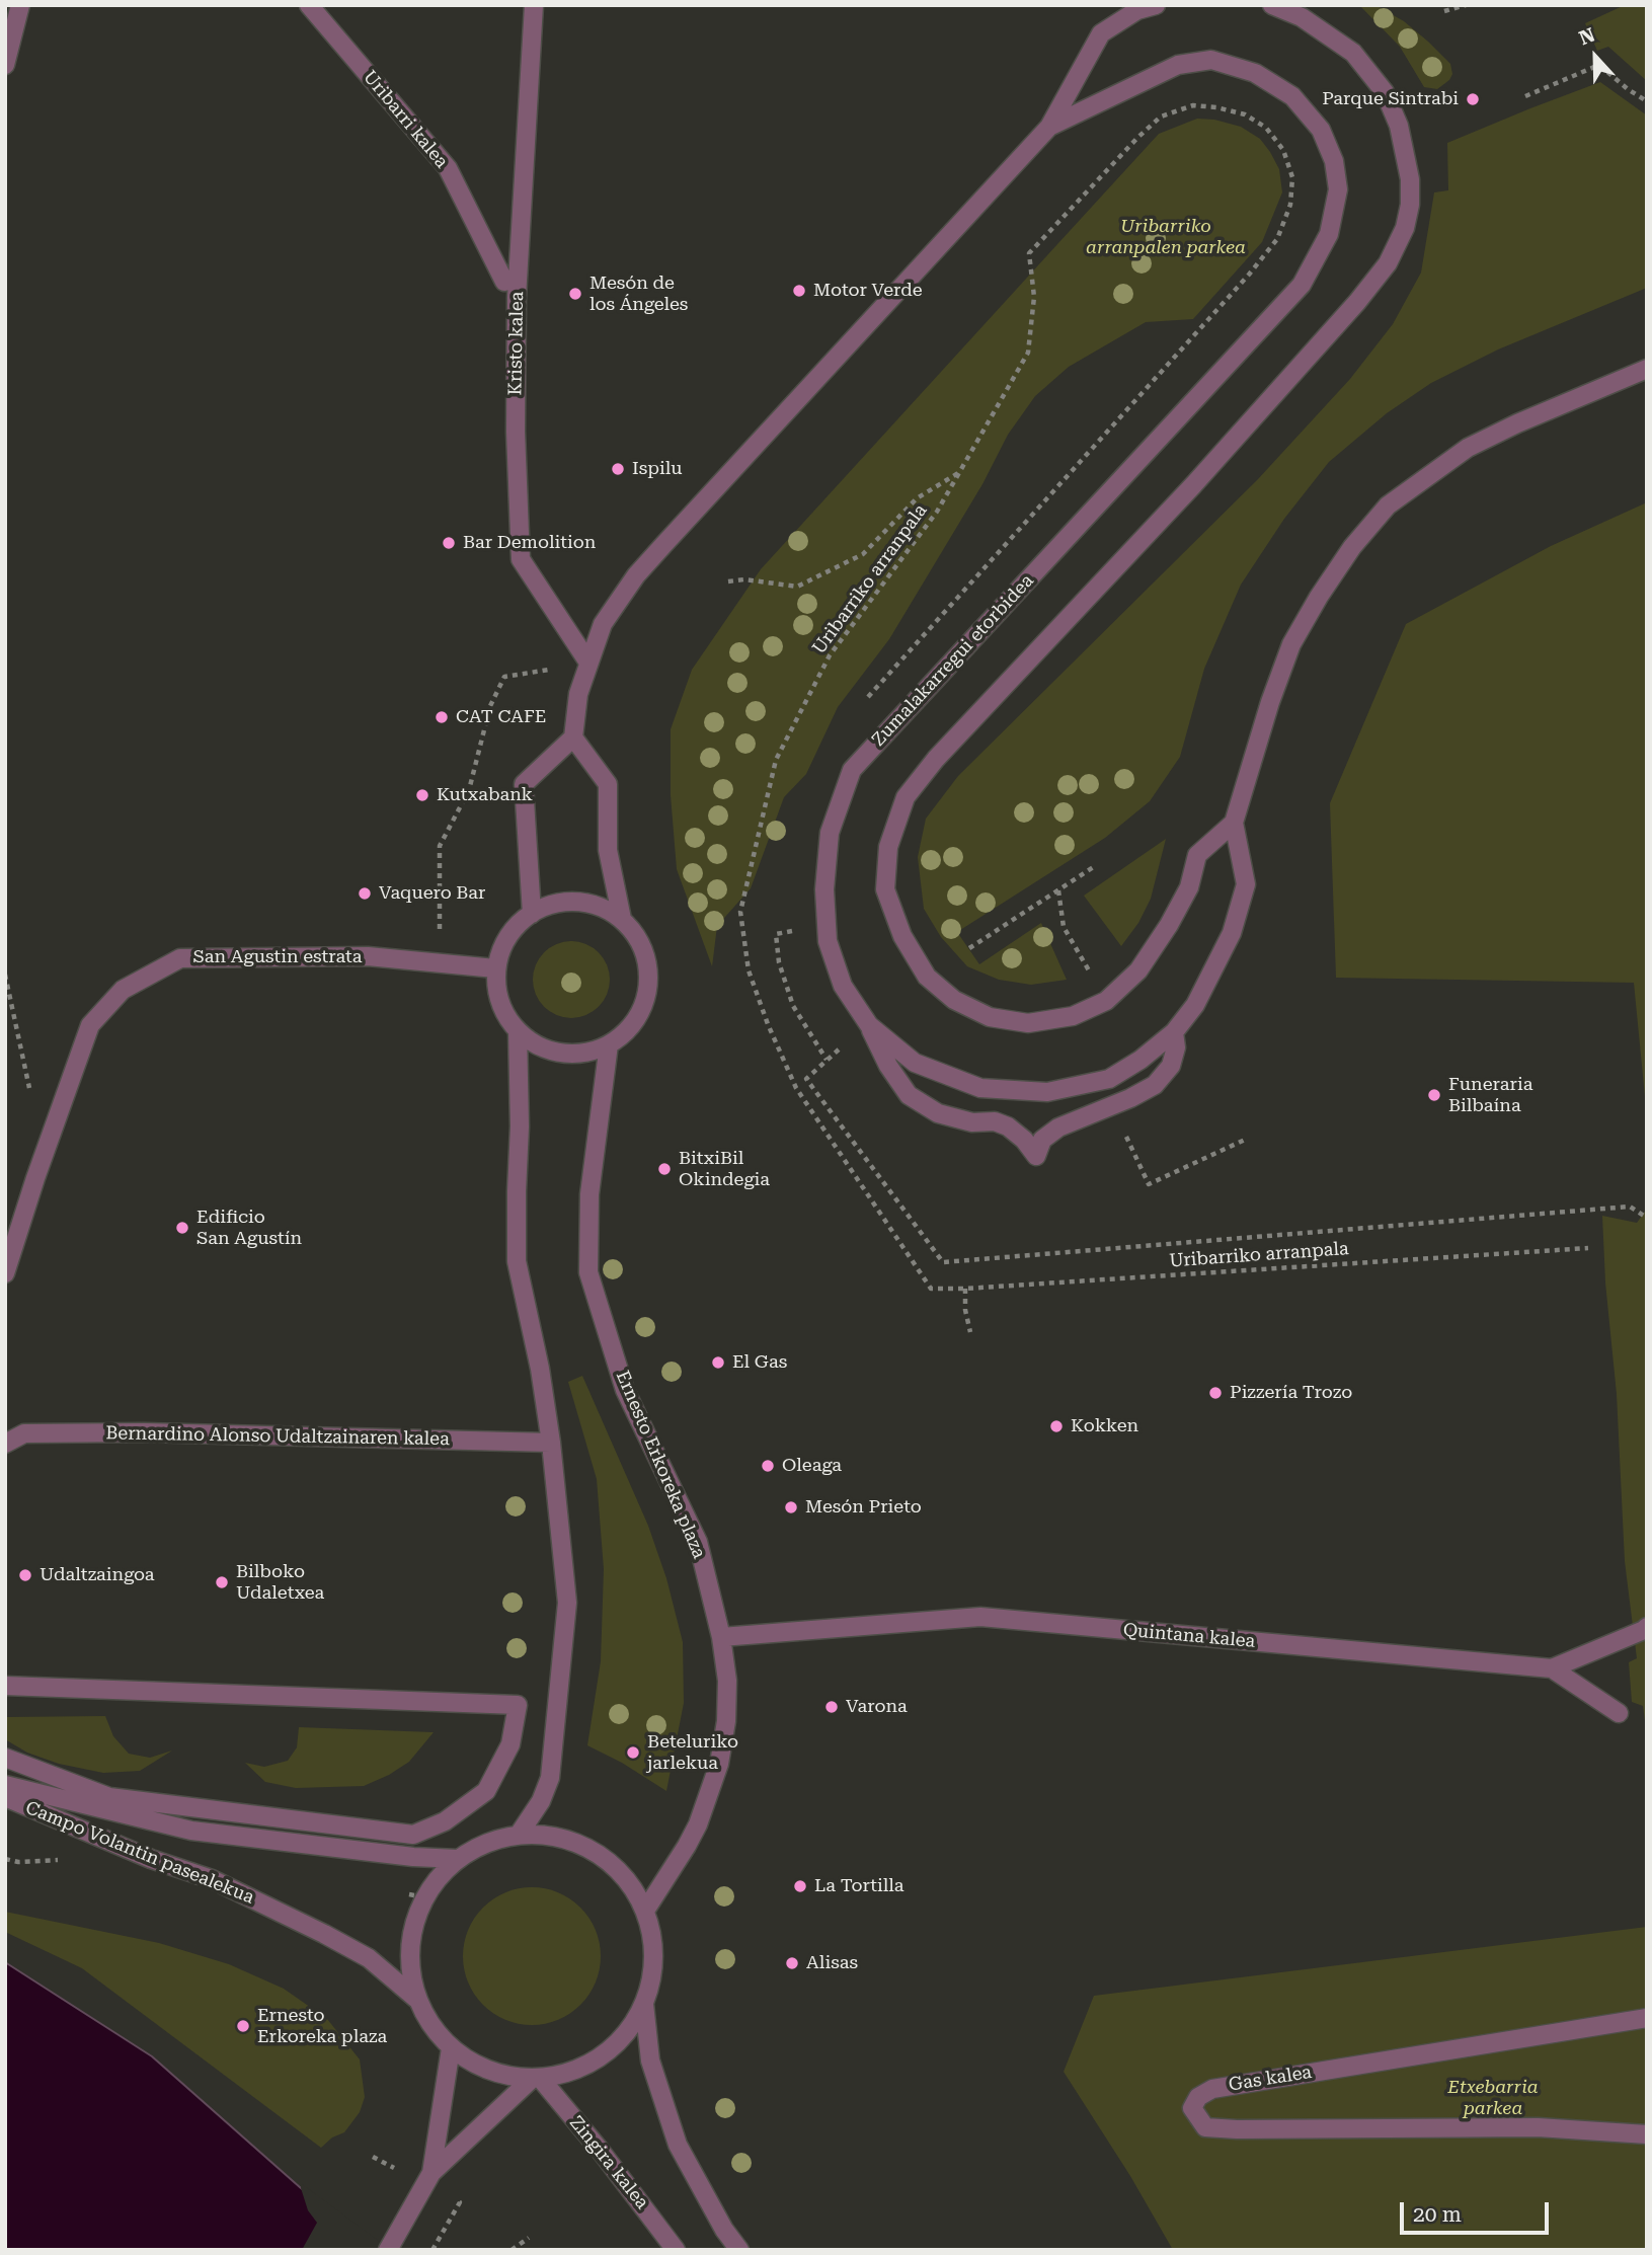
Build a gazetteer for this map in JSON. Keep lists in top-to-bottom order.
{
  "streets": {
    "street": [
      "Uribarri kalea",
      "Kristo kalea",
      "Zumalakarregui etorbidea",
      "San Agustin estrata",
      "Bernardino Alonso Udaltzainaren kalea",
      "Ernesto Erkoreka plaza",
      "Quintana kalea",
      "Campo Volantin pasealekua",
      "Gas kalea",
      "Zingira kalea"
    ],
    "path": ["Uribarriko arranpala"]
  },
  "crossings": [
    ["Kristo kalea", "Zumalakarregui etorbidea"],
    ["San Agustin estrata", "Ernesto Erkoreka plaza"],
    ["Ernesto Erkoreka plaza", "Quintana kalea"],
    ["Ernesto Erkoreka plaza", "Campo Volantin pasealekua"],
    ["Ernesto Erkoreka plaza", "Zingira kalea"],
    ["Campo Volantin pasealekua", "Zingira kalea"]
  ],
  "parks": ["Uribarriko arranpalen parkea", "Etxebarria parkea"],
  "places": [
    "Parque Sintrabi",
    "Motor Verde",
    "Mesón de los Ángeles",
    "Ispilu",
    "Bar Demolition",
    "CAT CAFE",
    "Kutxabank",
    "Vaquero Bar",
    "Funeraria Bilbaína",
    "BitxiBil Okindegia",
    "Edificio San Agustín",
    "El Gas",
    "Pizzería Trozo",
    "Kokken",
    "Oleaga",
    "Mesón Prieto",
    "Udaltzaingoa",
    "Bilboko Udaletxea",
    "Varona",
    "Beteluriko jarlekua",
    "La Tortilla",
    "Alisas",
    "Ernesto Erkoreka plaza"
  ],
  "scale_bar": "20 m",
  "north": "top"
}
